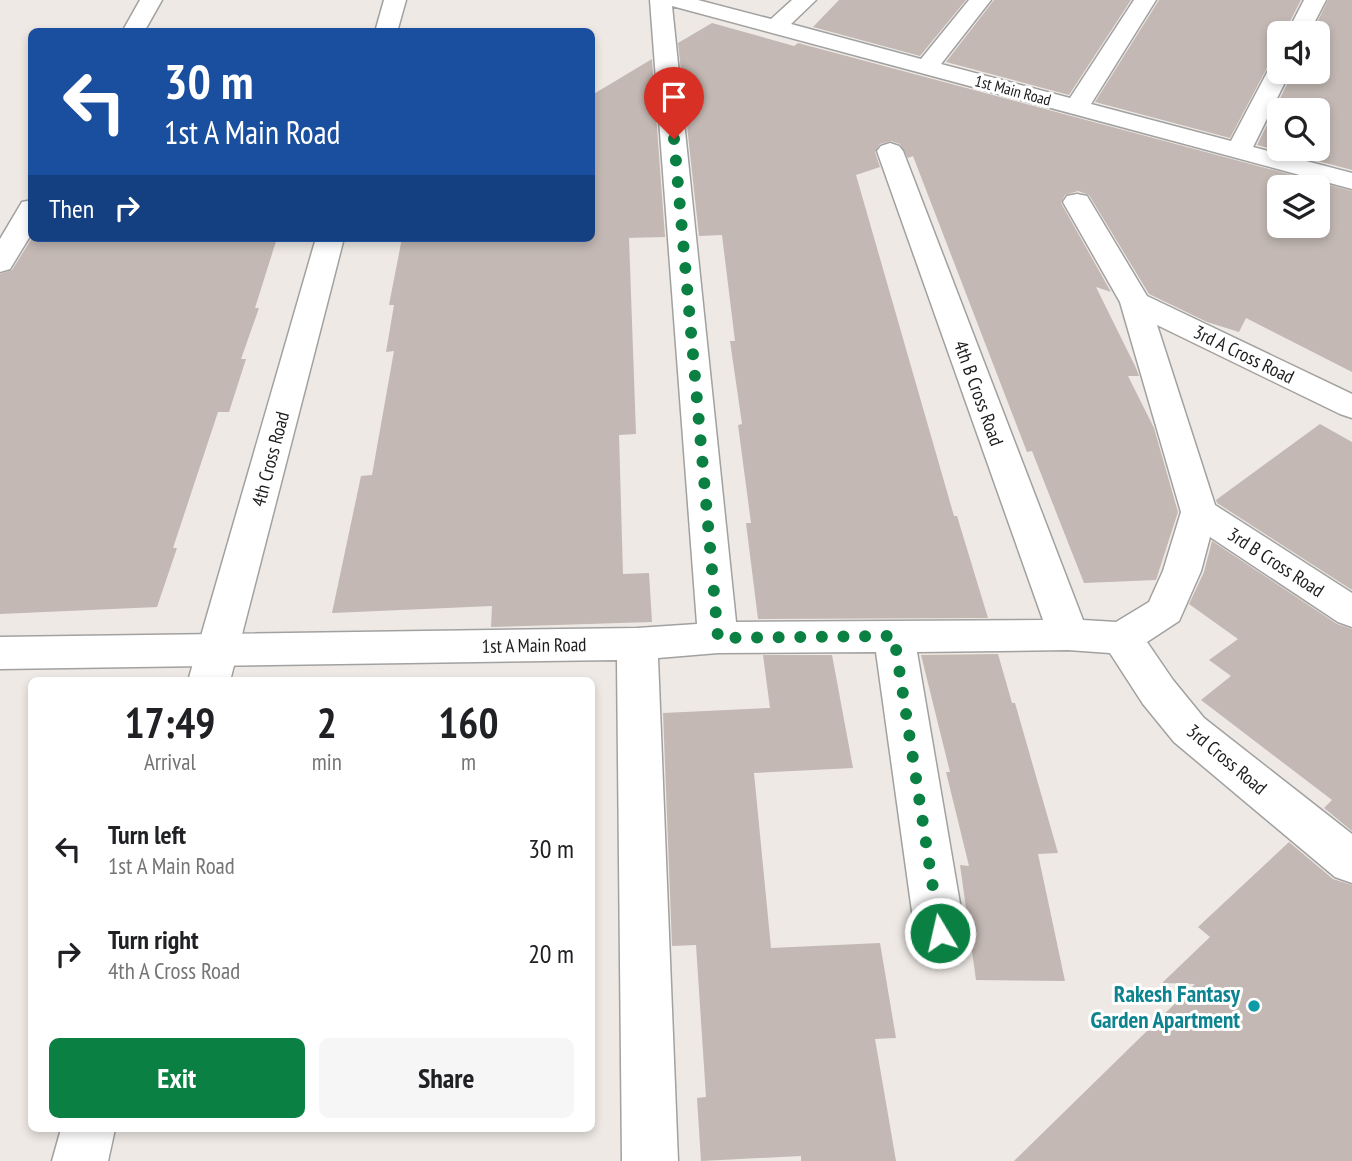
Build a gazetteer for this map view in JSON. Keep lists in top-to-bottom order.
{
  "streets": {
    "street": [
      "1st Main Road",
      "3rd A Cross Road",
      "4th B Cross Road",
      "4th Cross Road",
      "3rd B Cross Road",
      "1st A Main Road",
      "3rd Cross Road"
    ]
  },
  "crossings": [
    ["4th B Cross Road", "1st A Main Road"],
    ["4th Cross Road", "1st A Main Road"],
    ["1st A Main Road", "3rd Cross Road"]
  ],
  "places": ["Rakesh Fantasy Garden Apartment"],
  "page": {
    "turn": ["30 m", "1st A Main Road"],
    "then": "Then",
    "eta": [
      "17:49",
      "Arrival",
      "2",
      "min",
      "160",
      "m"
    ],
    "list": [
      {
        "name": "Turn left",
        "note": "1st A Main Road",
        "value": "30 m"
      },
      {
        "name": "Turn right",
        "note": "4th A Cross Road",
        "value": "20 m"
      }
    ],
    "buttons": ["Exit", "Share"]
  }
}
